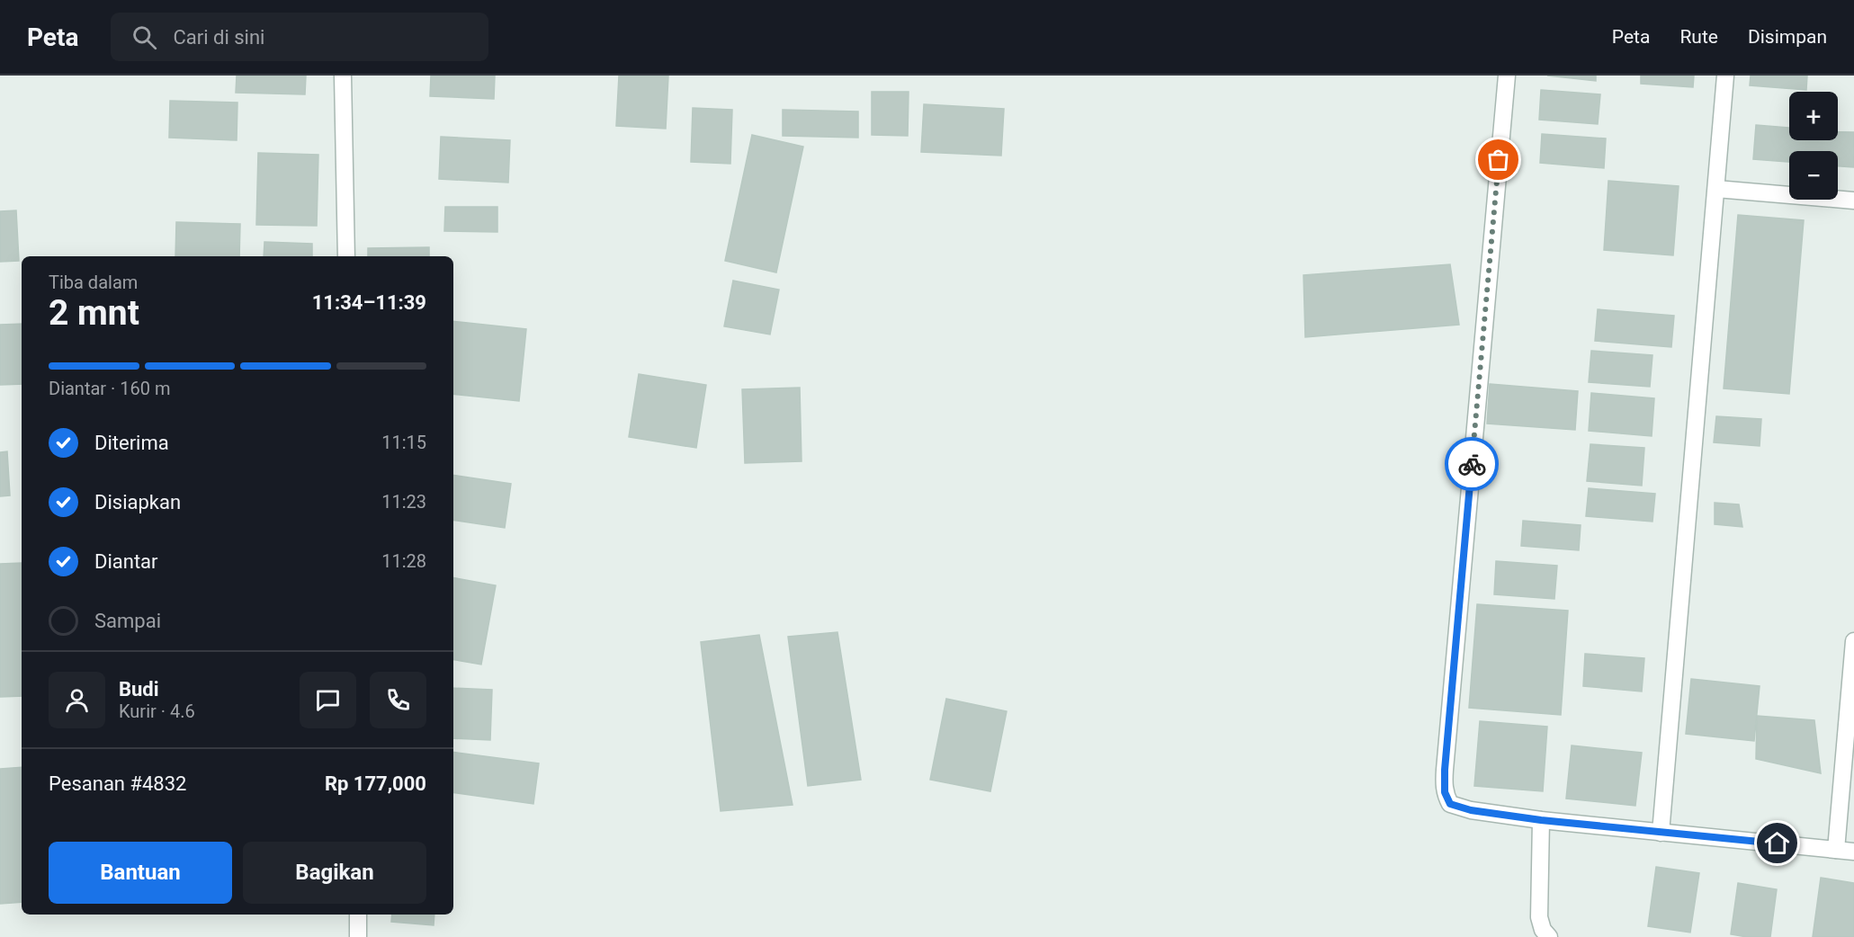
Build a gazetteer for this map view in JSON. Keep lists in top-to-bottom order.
{
  "page": {
    "header": "Peta",
    "search": "Cari di sini",
    "nav": ["Peta", "Rute", "Disimpan"],
    "map_buttons": ["+", "−"],
    "heading": ["2 mnt", "Tiba dalam", "11:34–11:39"],
    "panel": [
      "Budi",
      "Kurir · 4.6",
      "Pesanan #4832",
      "Rp 177,000"
    ],
    "bar": "Diantar · 160 m",
    "list": [
      ["Diterima", "11:15"],
      ["Disiapkan", "11:23"],
      ["Diantar", "11:28"],
      "Sampai"
    ],
    "buttons": ["Bantuan", "Bagikan"]
  }
}
